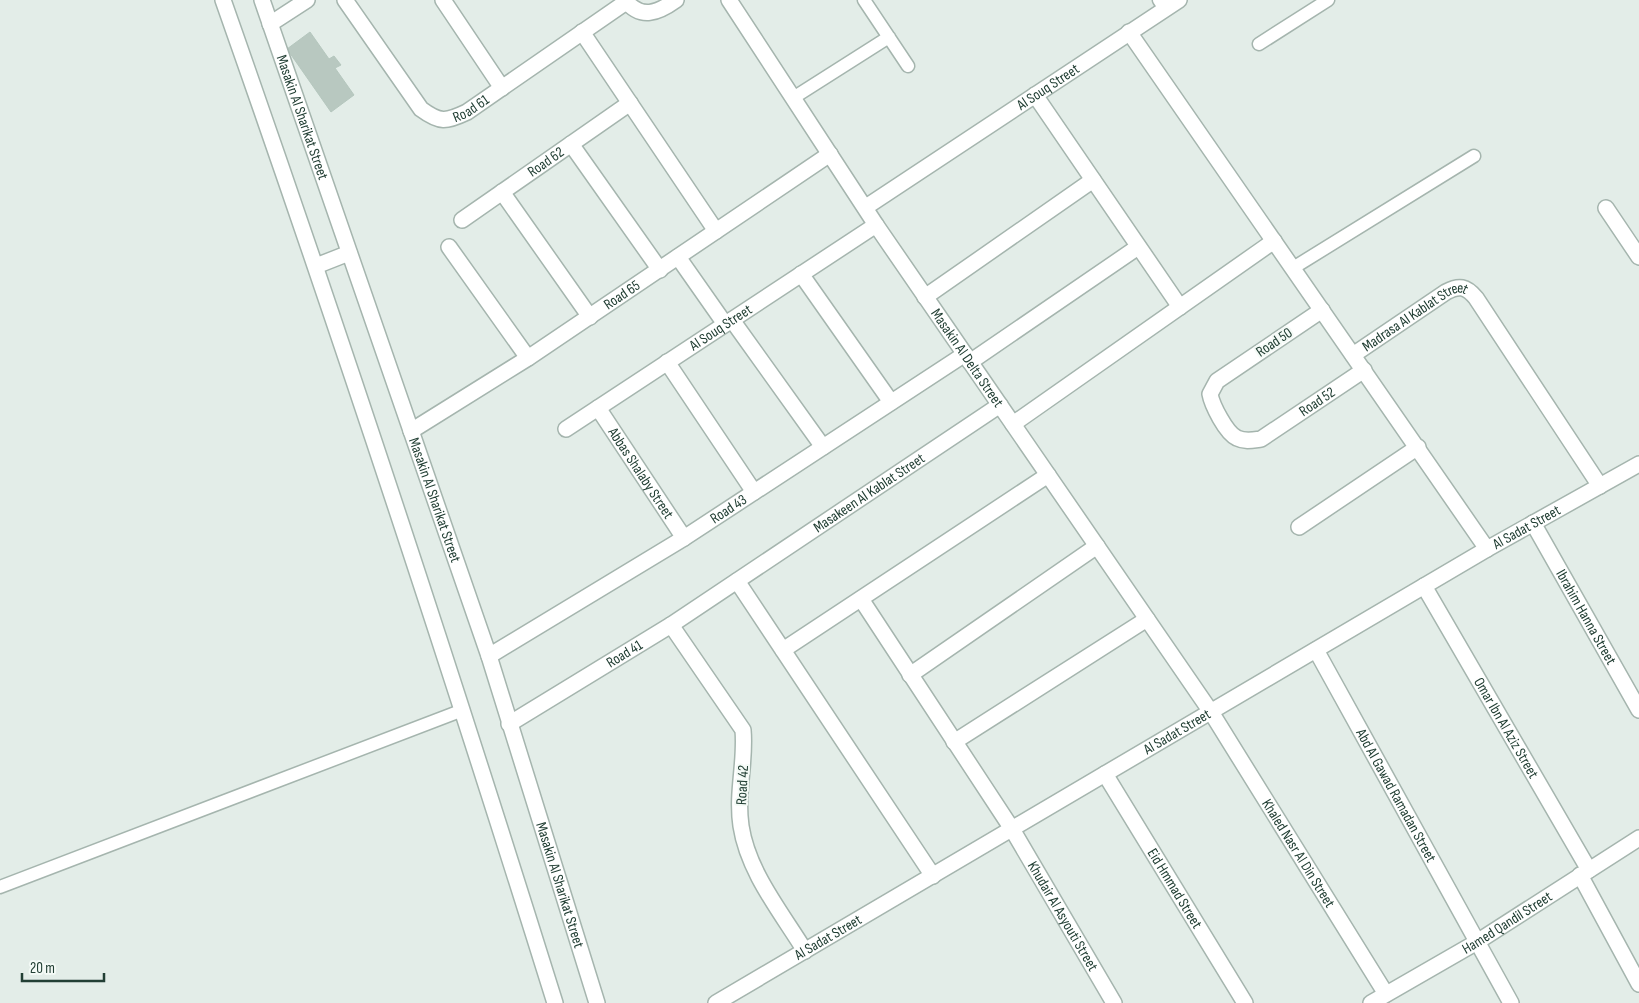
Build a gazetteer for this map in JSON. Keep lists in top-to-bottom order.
{
  "streets": {
    "street": [
      "Al Souq Street",
      "Road 61",
      "Masakin Al Sharikat Street",
      "Road 62",
      "Road 65",
      "Madrasa Al Kablat Street",
      "Road 50",
      "Masakin Al Delta Street",
      "Road 52",
      "Abbas Shalaby Street",
      "Masakeen Al Kablat Street",
      "Road 43",
      "Al Sadat Street",
      "Ibrahim Hanna Street",
      "Road 41",
      "Omar Ibn Al Aziz Street",
      "Road 42",
      "Abd Al Gawad Ramadan Street",
      "Khaled Nasr Al Din Street",
      "Eid Hmmad Street",
      "Khudair Al Asyouti Street",
      "Hamed Qandil Street"
    ]
  },
  "crossings": [
    ["Al Souq Street", "Masakin Al Delta Street"],
    ["Al Souq Street", "Abbas Shalaby Street"],
    ["Masakin Al Sharikat Street", "Road 65"],
    ["Masakin Al Sharikat Street", "Road 43"],
    ["Masakin Al Sharikat Street", "Road 41"],
    ["Road 65", "Masakin Al Delta Street"],
    ["Madrasa Al Kablat Street", "Al Sadat Street"],
    ["Road 50", "Road 52"],
    ["Masakin Al Delta Street", "Masakeen Al Kablat Street"],
    ["Masakin Al Delta Street", "Road 43"],
    ["Masakin Al Delta Street", "Al Sadat Street"],
    ["Masakin Al Delta Street", "Khaled Nasr Al Din Street"],
    ["Abbas Shalaby Street", "Road 43"],
    ["Masakeen Al Kablat Street", "Road 41"],
    ["Al Sadat Street", "Ibrahim Hanna Street"],
    ["Al Sadat Street", "Omar Ibn Al Aziz Street"],
    ["Al Sadat Street", "Road 42"],
    ["Al Sadat Street", "Abd Al Gawad Ramadan Street"],
    ["Al Sadat Street", "Khaled Nasr Al Din Street"],
    ["Al Sadat Street", "Eid Hmmad Street"],
    ["Al Sadat Street", "Khudair Al Asyouti Street"],
    ["Road 41", "Road 42"],
    ["Omar Ibn Al Aziz Street", "Hamed Qandil Street"],
    ["Abd Al Gawad Ramadan Street", "Hamed Qandil Street"],
    ["Khaled Nasr Al Din Street", "Hamed Qandil Street"]
  ],
  "scale_bar": "20 m"
}
